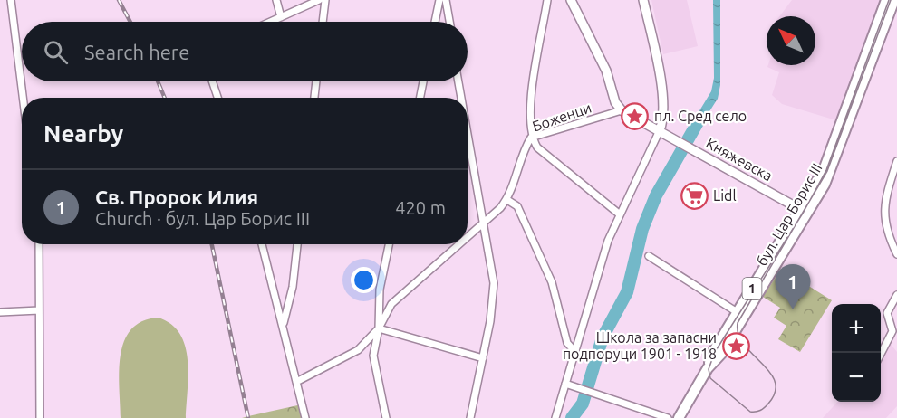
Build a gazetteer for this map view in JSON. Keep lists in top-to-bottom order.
{
  "streets": {
    "main road": ["бул. Цар Борис III", "1"],
    "street": ["Боженци", "Княжевска"]
  },
  "crossings": [
    ["Боженци", "Княжевска"],
    ["Княжевска", "бул. Цар Борис III"]
  ],
  "places": {
    "place": ["пл. Сред село", "Школа за запасни подпоруци 1901 - 1918"],
    "supermarket": ["Lidl"]
  },
  "north": "top left",
  "page": {
    "search": "Search here",
    "heading": "Nearby",
    "list": [
      {
        "mark": "1",
        "name": "Св. Пророк Илия",
        "note": "Church · бул. Цар Борис III",
        "value": "420 m"
      }
    ],
    "pins": "1",
    "map_buttons": ["+", "−"]
  }
}
